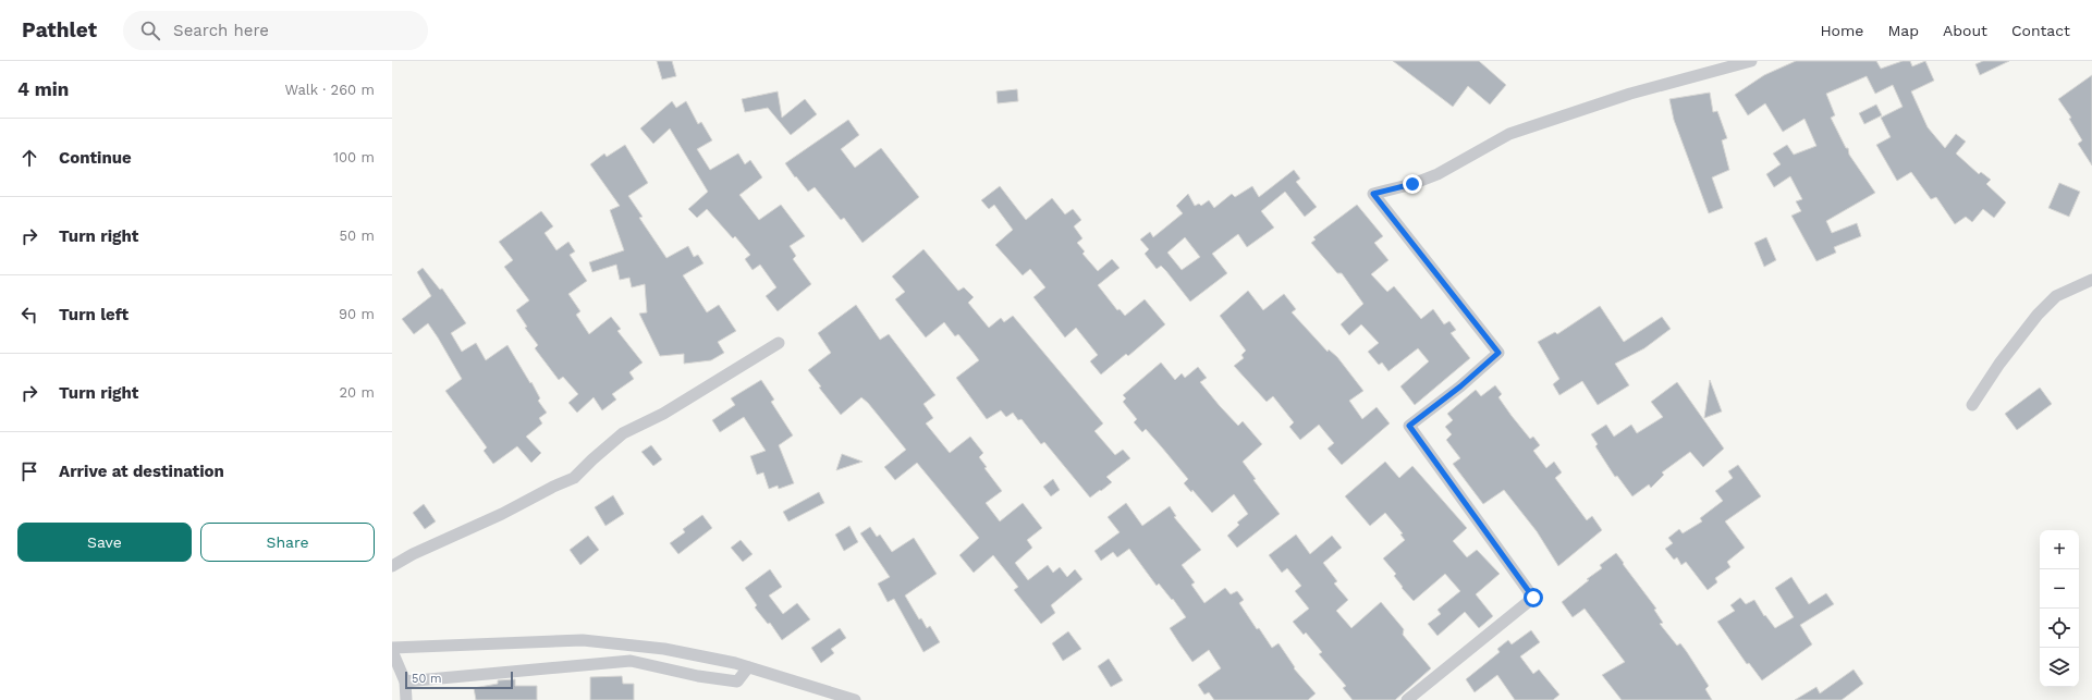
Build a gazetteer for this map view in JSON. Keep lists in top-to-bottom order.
{
  "scale_bar": "50 m",
  "page": {
    "header": "Pathlet",
    "search": "Search here",
    "nav": [
      "Home",
      "Map",
      "About",
      "Contact"
    ],
    "heading": ["4 min", "Walk · 260 m"],
    "list": [
      ["Continue", "100 m"],
      ["Turn right", "50 m"],
      ["Turn left", "90 m"],
      ["Turn right", "20 m"],
      "Arrive at destination"
    ],
    "buttons": ["Save", "Share"],
    "map_buttons": ["+", "−"],
    "scale": "50 m"
  }
}
